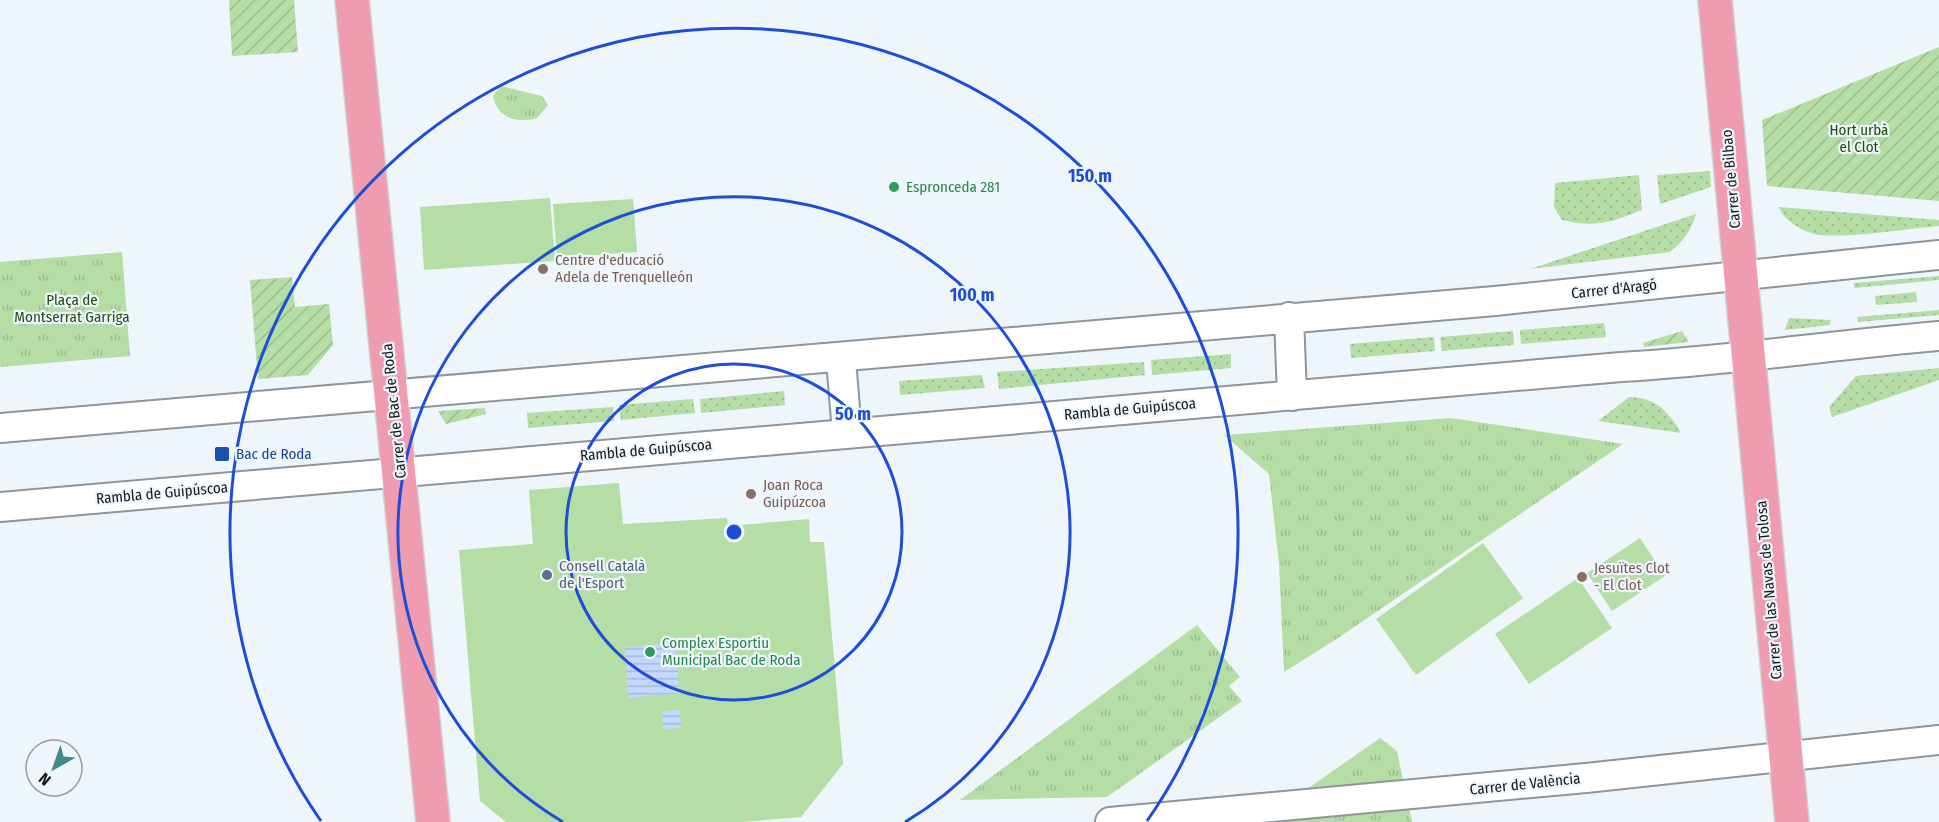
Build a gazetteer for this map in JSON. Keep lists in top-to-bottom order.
{
  "streets": {
    "main road": ["Carrer de Bilbao", "Carrer de Bac de Roda", "Carrer de las Navas de Tolosa"],
    "street": ["Carrer d'Aragó", "Rambla de Guipúscoa", "Carrer de València"]
  },
  "crossings": [
    ["Carrer de Bilbao", "Carrer d'Aragó"],
    ["Carrer de Bilbao", "Carrer de las Navas de Tolosa"],
    ["Rambla de Guipúscoa", "Carrer de Bac de Roda"],
    ["Carrer de las Navas de Tolosa", "Carrer de València"]
  ],
  "parks": ["Hort urbà el Clot", "Plaça de Montserrat Garriga"],
  "places": {
    "other": [
      "Espronceda 281",
      "Centre d'educació Adela de Trenquelleón",
      "Joan Roca Guipúzcoa",
      "Consell Català de l'Esport",
      "Jesuïtes Clot - El Clot",
      "Complex Esportiu Municipal Bac de Roda"
    ],
    "transit": ["Bac de Roda"]
  },
  "north": "bottom left",
  "rings": ["150 m", "100 m", "50 m"]
}
